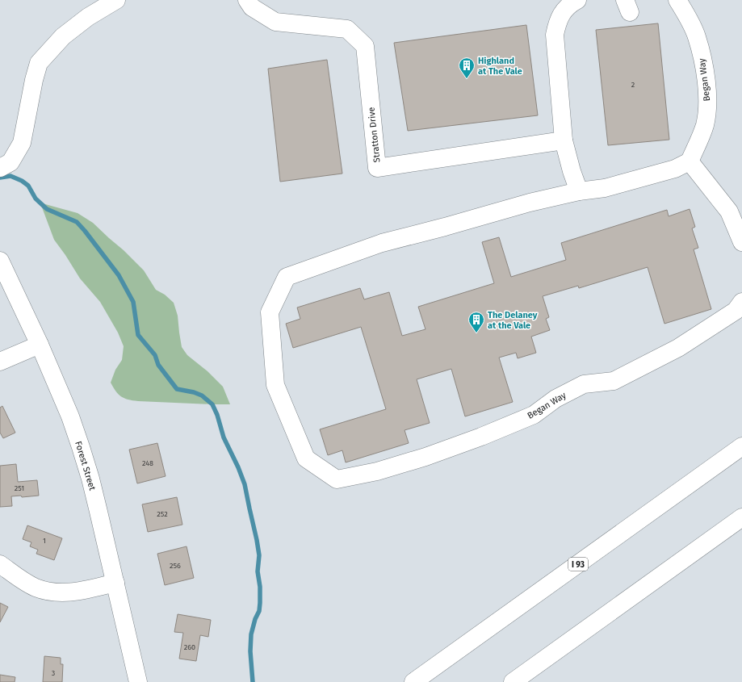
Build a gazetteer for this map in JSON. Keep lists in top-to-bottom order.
{
  "streets": {
    "main road": [
      "Began Way",
      "Stratton Drive",
      "Forest Street",
      "I 93"
    ]
  },
  "places": {
    "building": ["Highland at The Vale", "The Delaney at the Vale"]
  },
  "house_numbers": [
    "2",
    "248",
    "251",
    "252",
    "1",
    "256",
    "260",
    "3"
  ]
}
